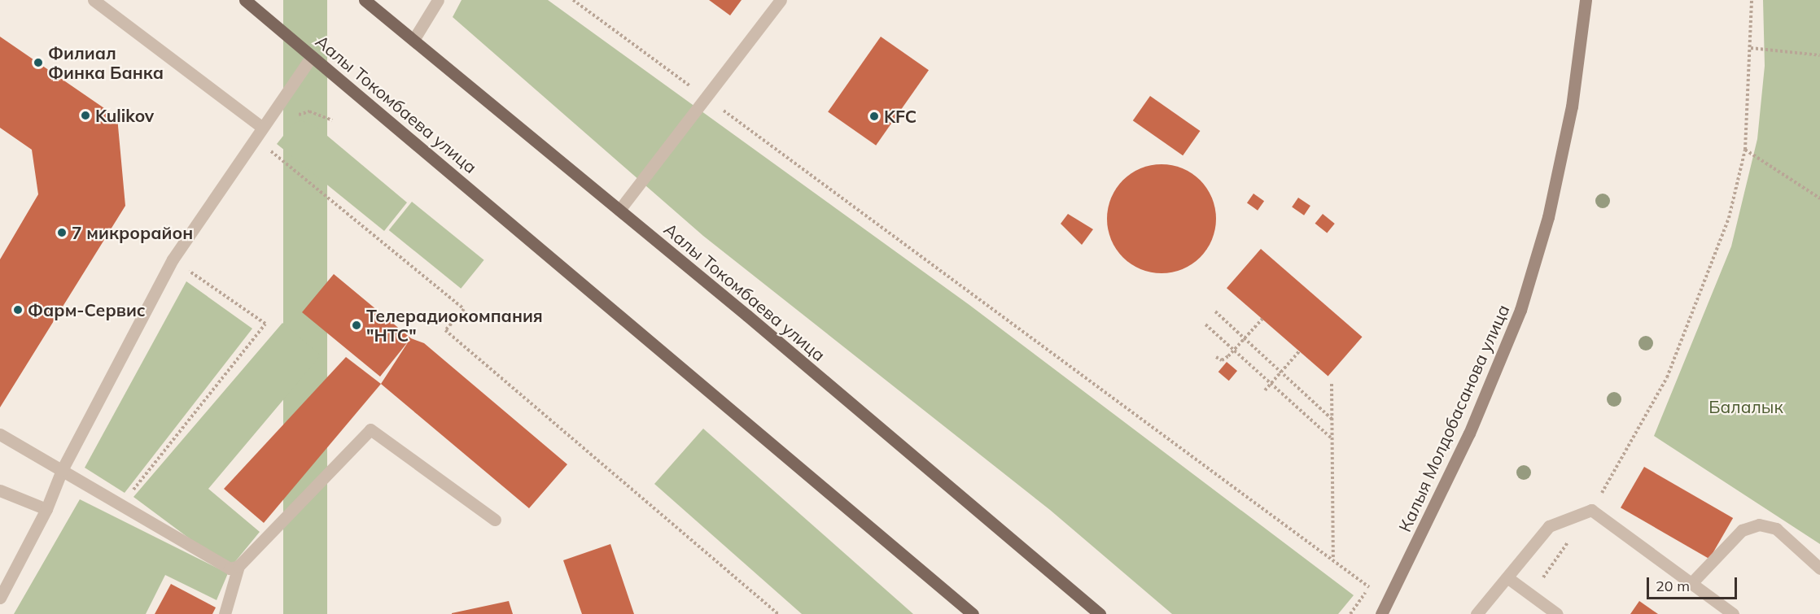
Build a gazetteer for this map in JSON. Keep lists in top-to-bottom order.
{
  "streets": {
    "main road": ["Аалы Токомбаева улица"],
    "street": ["Калыя Молдобасанова улица"]
  },
  "parks": ["Балалык"],
  "places": [
    "Филиал Финка Банка",
    "Kulikov",
    "KFC",
    "7 микрорайон",
    "Фарм-Сервис",
    "Телерадиокомпания \"НТС\""
  ],
  "scale_bar": "20 m"
}
